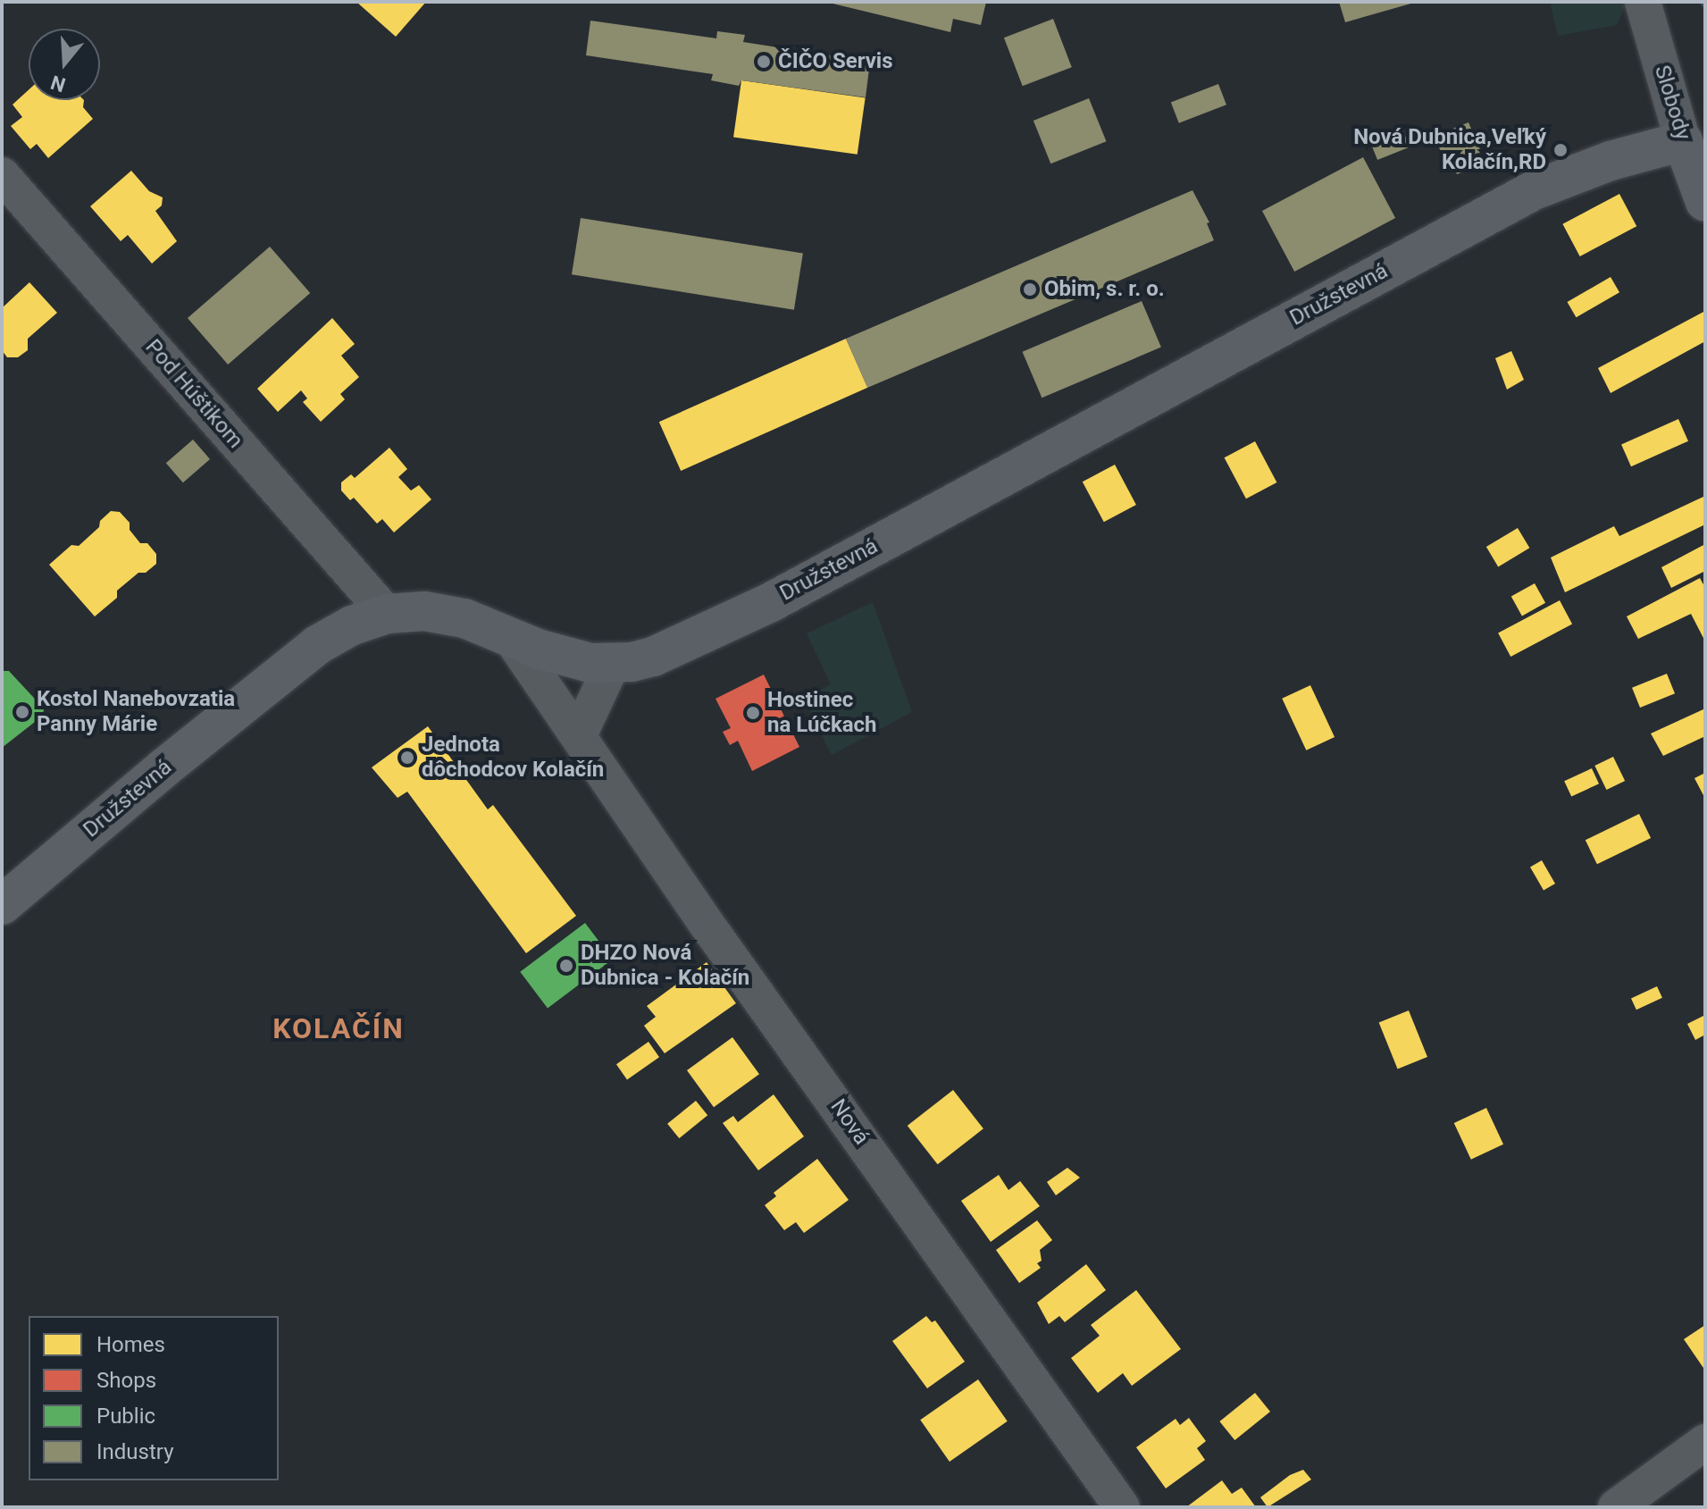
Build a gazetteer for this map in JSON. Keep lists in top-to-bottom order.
{
  "streets": {
    "street": [
      "Slobody",
      "Družstevná",
      "Pod Húštikom",
      "Nová"
    ]
  },
  "crossings": [
    ["Slobody", "Družstevná"],
    ["Družstevná", "Pod Húštikom"],
    ["Družstevná", "Nová"]
  ],
  "districts": ["KOLAČÍN"],
  "places": [
    "ČIČO Servis",
    "Nová Dubnica,Veľký Kolačín,RD",
    "Obim, s. r. o.",
    "Kostol Nanebovzatia Panny Márie",
    "Hostinec na Lúčkach",
    "Jednota dôchodcov Kolačín",
    "DHZO Nová Dubnica - Kolačín"
  ],
  "legend": [
    "Homes",
    "Shops",
    "Public",
    "Industry"
  ],
  "north": "bottom"
}
